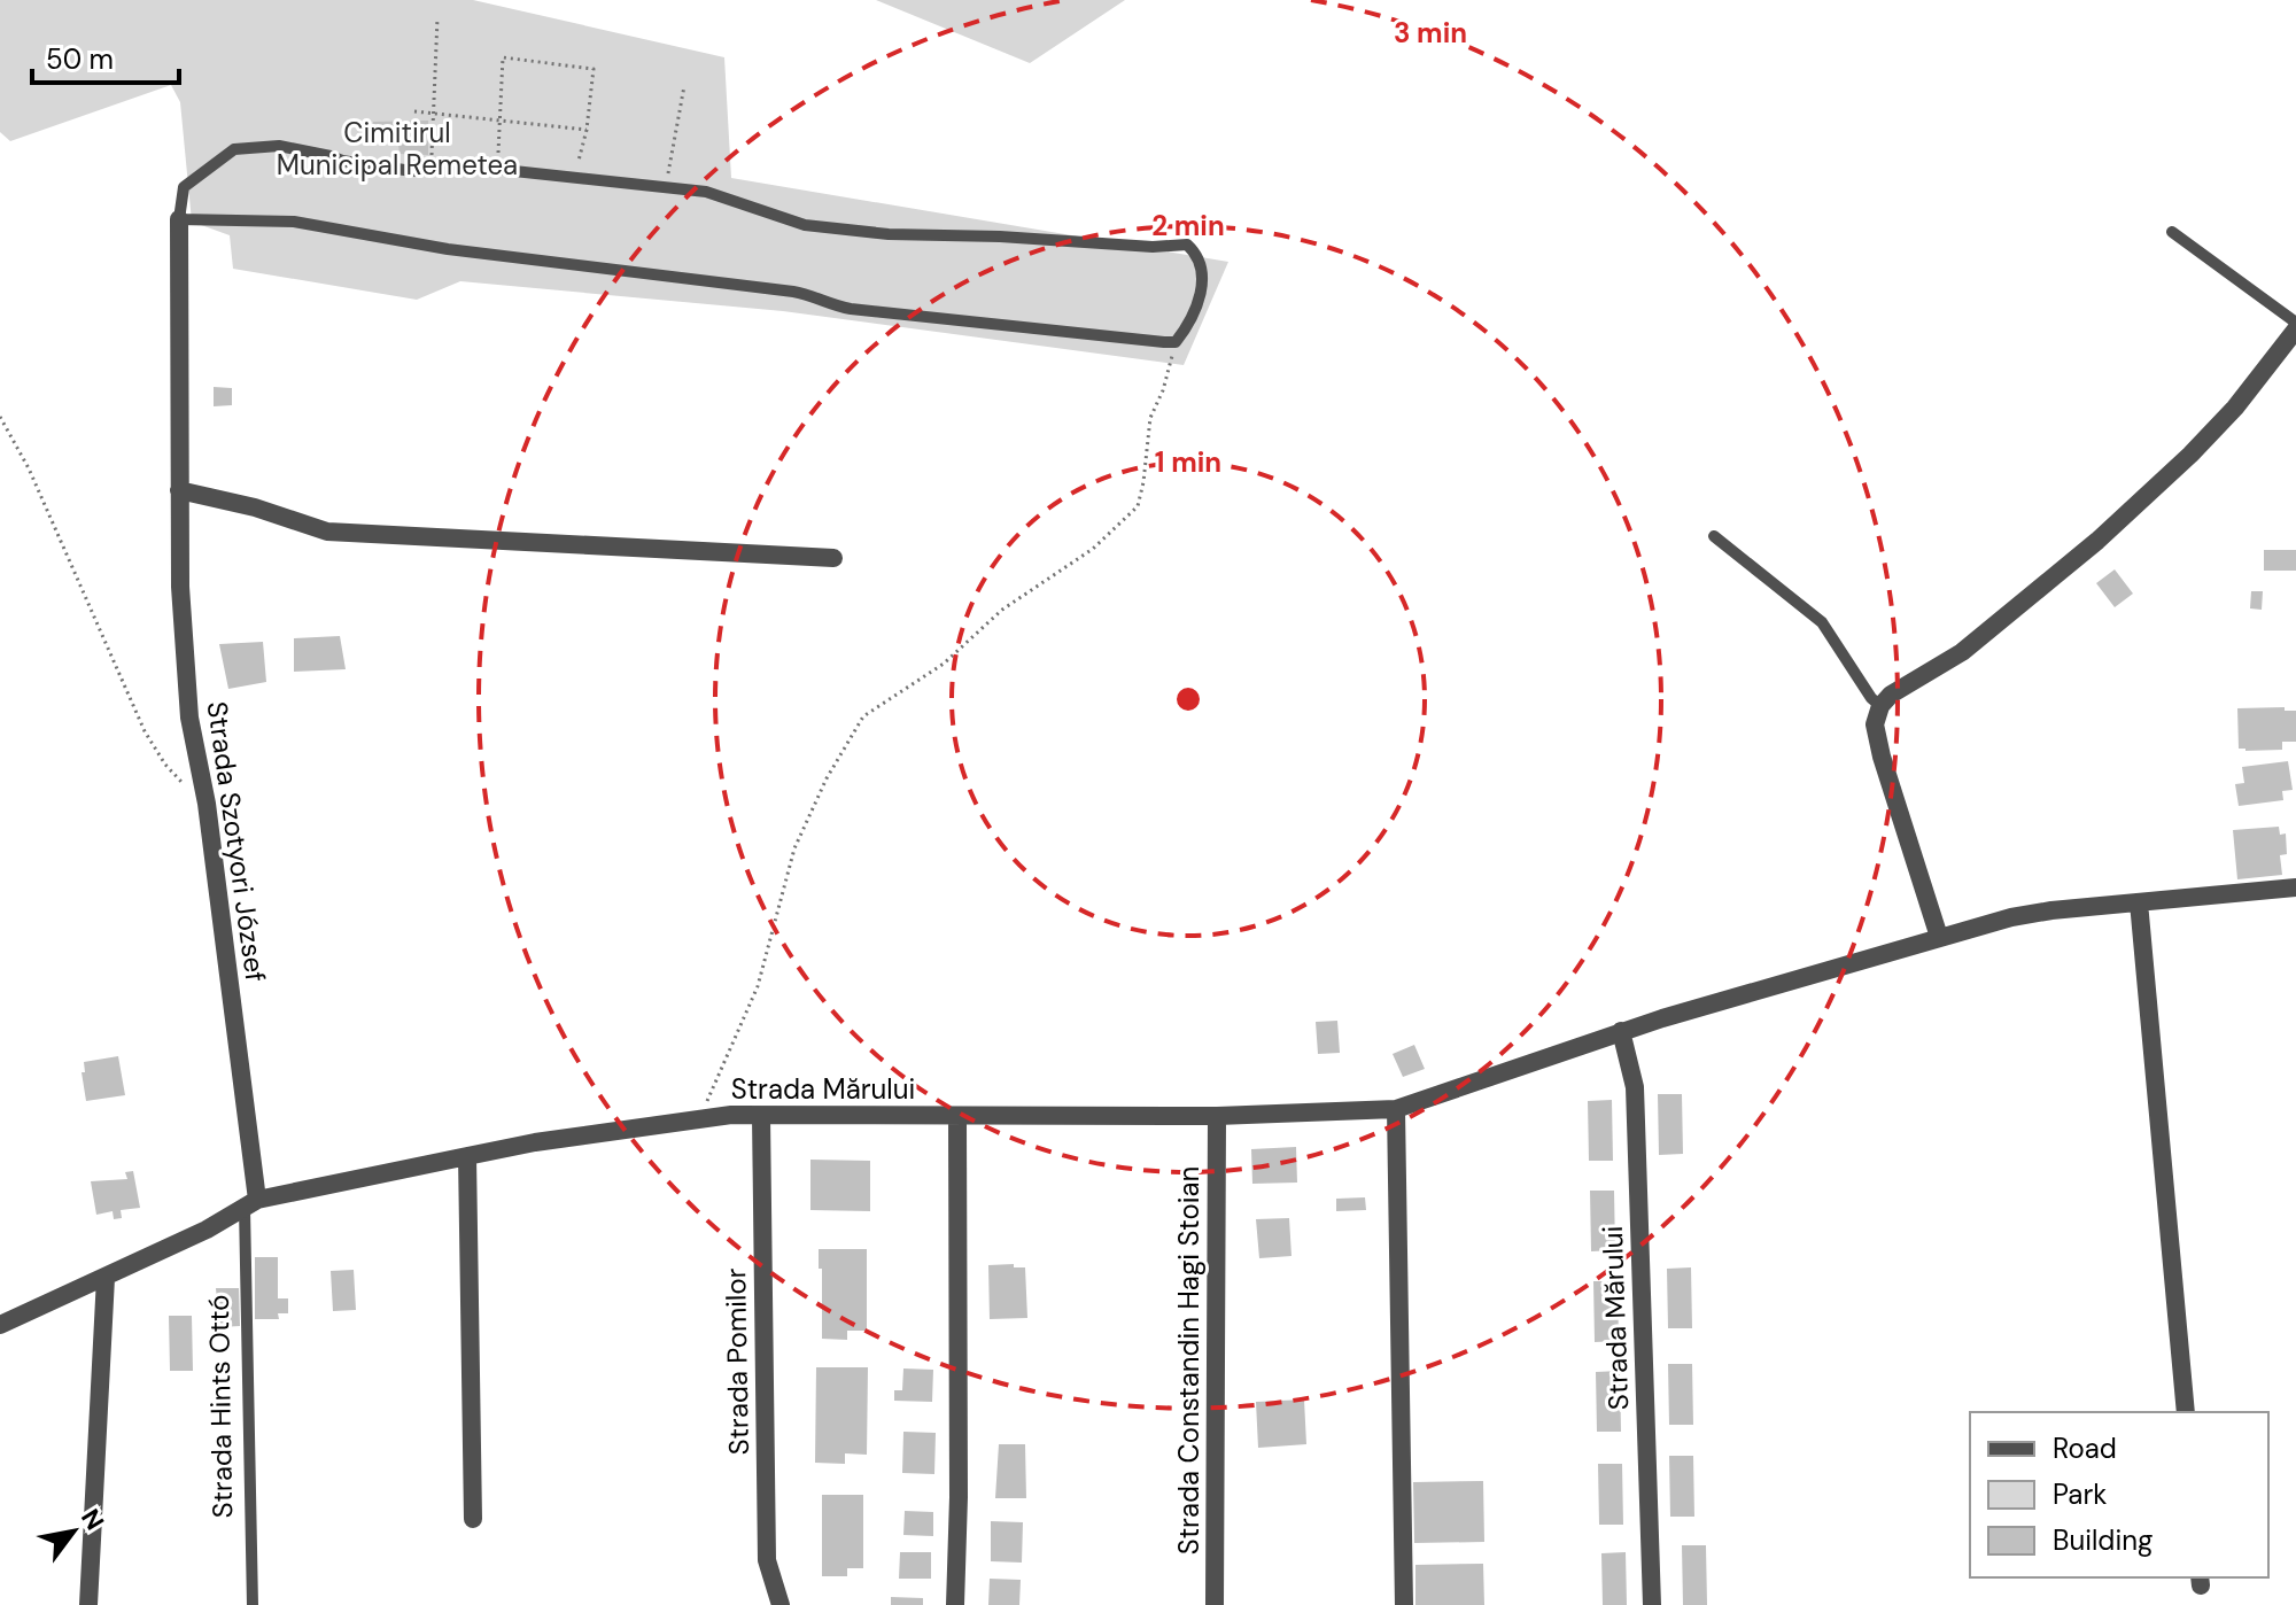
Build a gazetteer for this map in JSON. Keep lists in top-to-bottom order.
{
  "streets": {
    "street": [
      "Strada Szotyori József",
      "Strada Mărului",
      "Strada Constandin Hagi Stoian",
      "Strada Pomilor"
    ],
    "lane": ["Strada Hints Ottó"]
  },
  "crossings": [
    ["Strada Szotyori József", "Strada Mărului"],
    ["Strada Szotyori József", "Strada Hints Ottó"],
    ["Strada Mărului", "Strada Constandin Hagi Stoian"],
    ["Strada Mărului", "Strada Pomilor"],
    ["Strada Mărului", "Strada Hints Ottó"]
  ],
  "parks": ["Cimitirul Municipal Remetea"],
  "legend": ["Road", "Park", "Building"],
  "scale_bar": "50 m",
  "north": "top right",
  "rings": ["3 min", "2 min", "1 min"]
}
